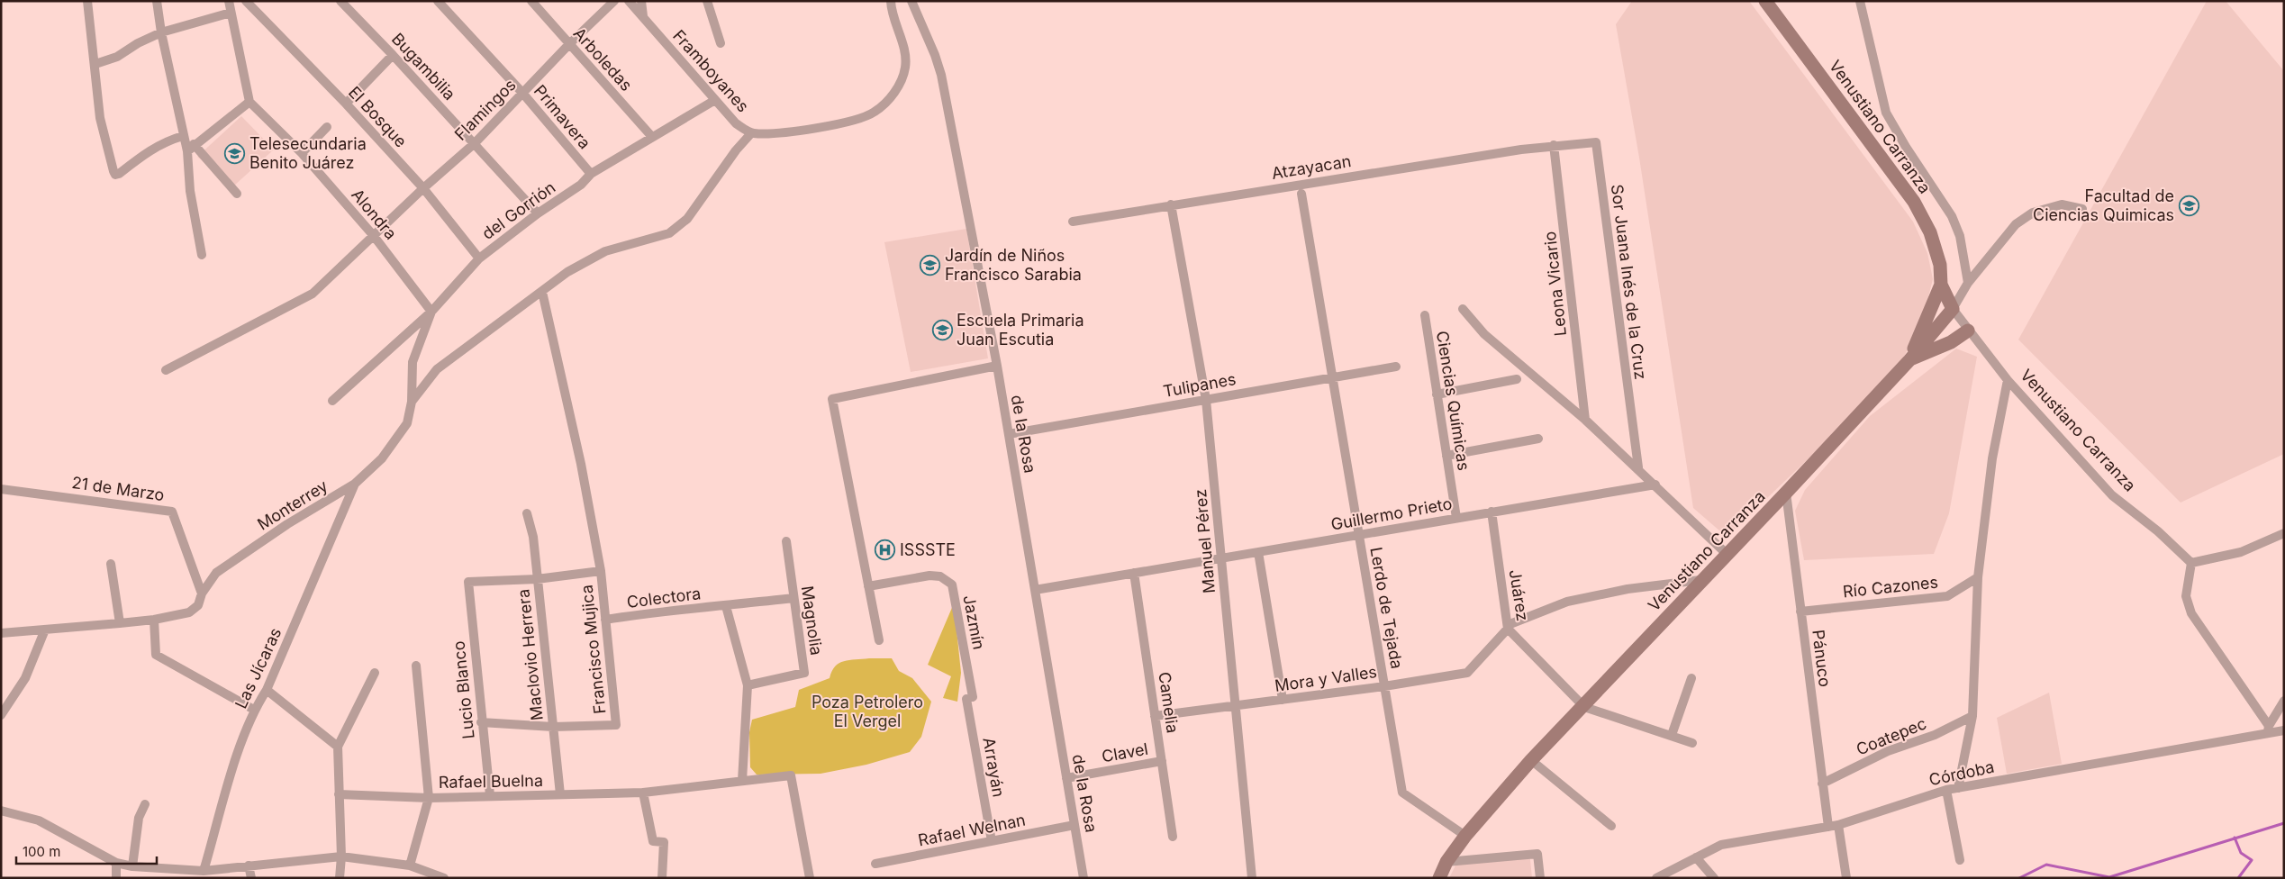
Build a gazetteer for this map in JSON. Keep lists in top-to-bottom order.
{
  "streets": {
    "main road": ["Venustiano Carranza"],
    "street": [
      "Arboledas",
      "Bugambilia",
      "Framboyanes",
      "Flamingos",
      "El Bosque",
      "Primavera",
      "Atzayacan",
      "del Gorrión",
      "Alondra",
      "Sor Juana Inés de la Cruz",
      "Leona Vicario",
      "Tulipanes",
      "Ciencias Químicas",
      "de la Rosa",
      "21 de Marzo",
      "Monterrey",
      "Guillermo Prieto",
      "Manuel Pérez",
      "Río Cazones",
      "Juárez",
      "Colectora",
      "Lerdo de Tejada",
      "Magnolia",
      "Jazmín",
      "Francisco Mujica",
      "Maclovio Herrera",
      "Pánuco",
      "Las Jícaras",
      "Mora y Valles",
      "Lucio Blanco",
      "Camelia",
      "Coatepec",
      "Clavel",
      "Arrayán",
      "Córdoba",
      "Rafael Buelna",
      "Rafael Welnan"
    ]
  },
  "crossings": [
    ["Arboledas", "Flamingos"],
    ["Arboledas", "del Gorrión"],
    ["Bugambilia", "Flamingos"],
    ["Bugambilia", "del Gorrión"],
    ["Framboyanes", "del Gorrión"],
    ["Framboyanes", "Monterrey"],
    ["Flamingos", "El Bosque"],
    ["Flamingos", "Primavera"],
    ["Flamingos", "Alondra"],
    ["El Bosque", "del Gorrión"],
    ["Primavera", "del Gorrión"],
    ["Venustiano Carranza", "Juárez"],
    ["Venustiano Carranza", "Lerdo de Tejada"],
    ["Venustiano Carranza", "Pánuco"],
    ["Atzayacan", "Sor Juana Inés de la Cruz"],
    ["Atzayacan", "Leona Vicario"],
    ["Atzayacan", "Manuel Pérez"],
    ["del Gorrión", "Alondra"],
    ["del Gorrión", "Monterrey"],
    ["Sor Juana Inés de la Cruz", "Leona Vicario"],
    ["Tulipanes", "de la Rosa"],
    ["Tulipanes", "Manuel Pérez"],
    ["Tulipanes", "Lerdo de Tejada"],
    ["Ciencias Químicas", "Guillermo Prieto"],
    ["de la Rosa", "Guillermo Prieto"],
    ["de la Rosa", "Clavel"],
    ["de la Rosa", "Rafael Welnan"],
    ["21 de Marzo", "Monterrey"],
    ["Monterrey", "Francisco Mujica"],
    ["Monterrey", "Las Jícaras"],
    ["Guillermo Prieto", "Manuel Pérez"],
    ["Guillermo Prieto", "Juárez"],
    ["Guillermo Prieto", "Lerdo de Tejada"],
    ["Guillermo Prieto", "Camelia"],
    ["Manuel Pérez", "Mora y Valles"],
    ["Río Cazones", "Pánuco"],
    ["Juárez", "Mora y Valles"],
    ["Colectora", "Magnolia"],
    ["Colectora", "Francisco Mujica"],
    ["Lerdo de Tejada", "Mora y Valles"],
    ["Jazmín", "Arrayán"],
    ["Francisco Mujica", "Maclovio Herrera"],
    ["Francisco Mujica", "Lucio Blanco"],
    ["Maclovio Herrera", "Rafael Buelna"],
    ["Pánuco", "Coatepec"],
    ["Pánuco", "Córdoba"],
    ["Mora y Valles", "Camelia"],
    ["Lucio Blanco", "Rafael Buelna"],
    ["Camelia", "Clavel"],
    ["Arrayán", "Rafael Welnan"]
  ],
  "parks": ["Poza Petrolero El Vergel"],
  "places": {
    "school or university": [
      "Telesecundaria Benito Juárez",
      "Facultad de Ciencias Quimicas",
      "Jardín de Niños Francisco Sarabia",
      "Escuela Primaria Juan Escutia"
    ],
    "hospital": ["ISSSTE"]
  },
  "scale_bar": "100 m"
}
